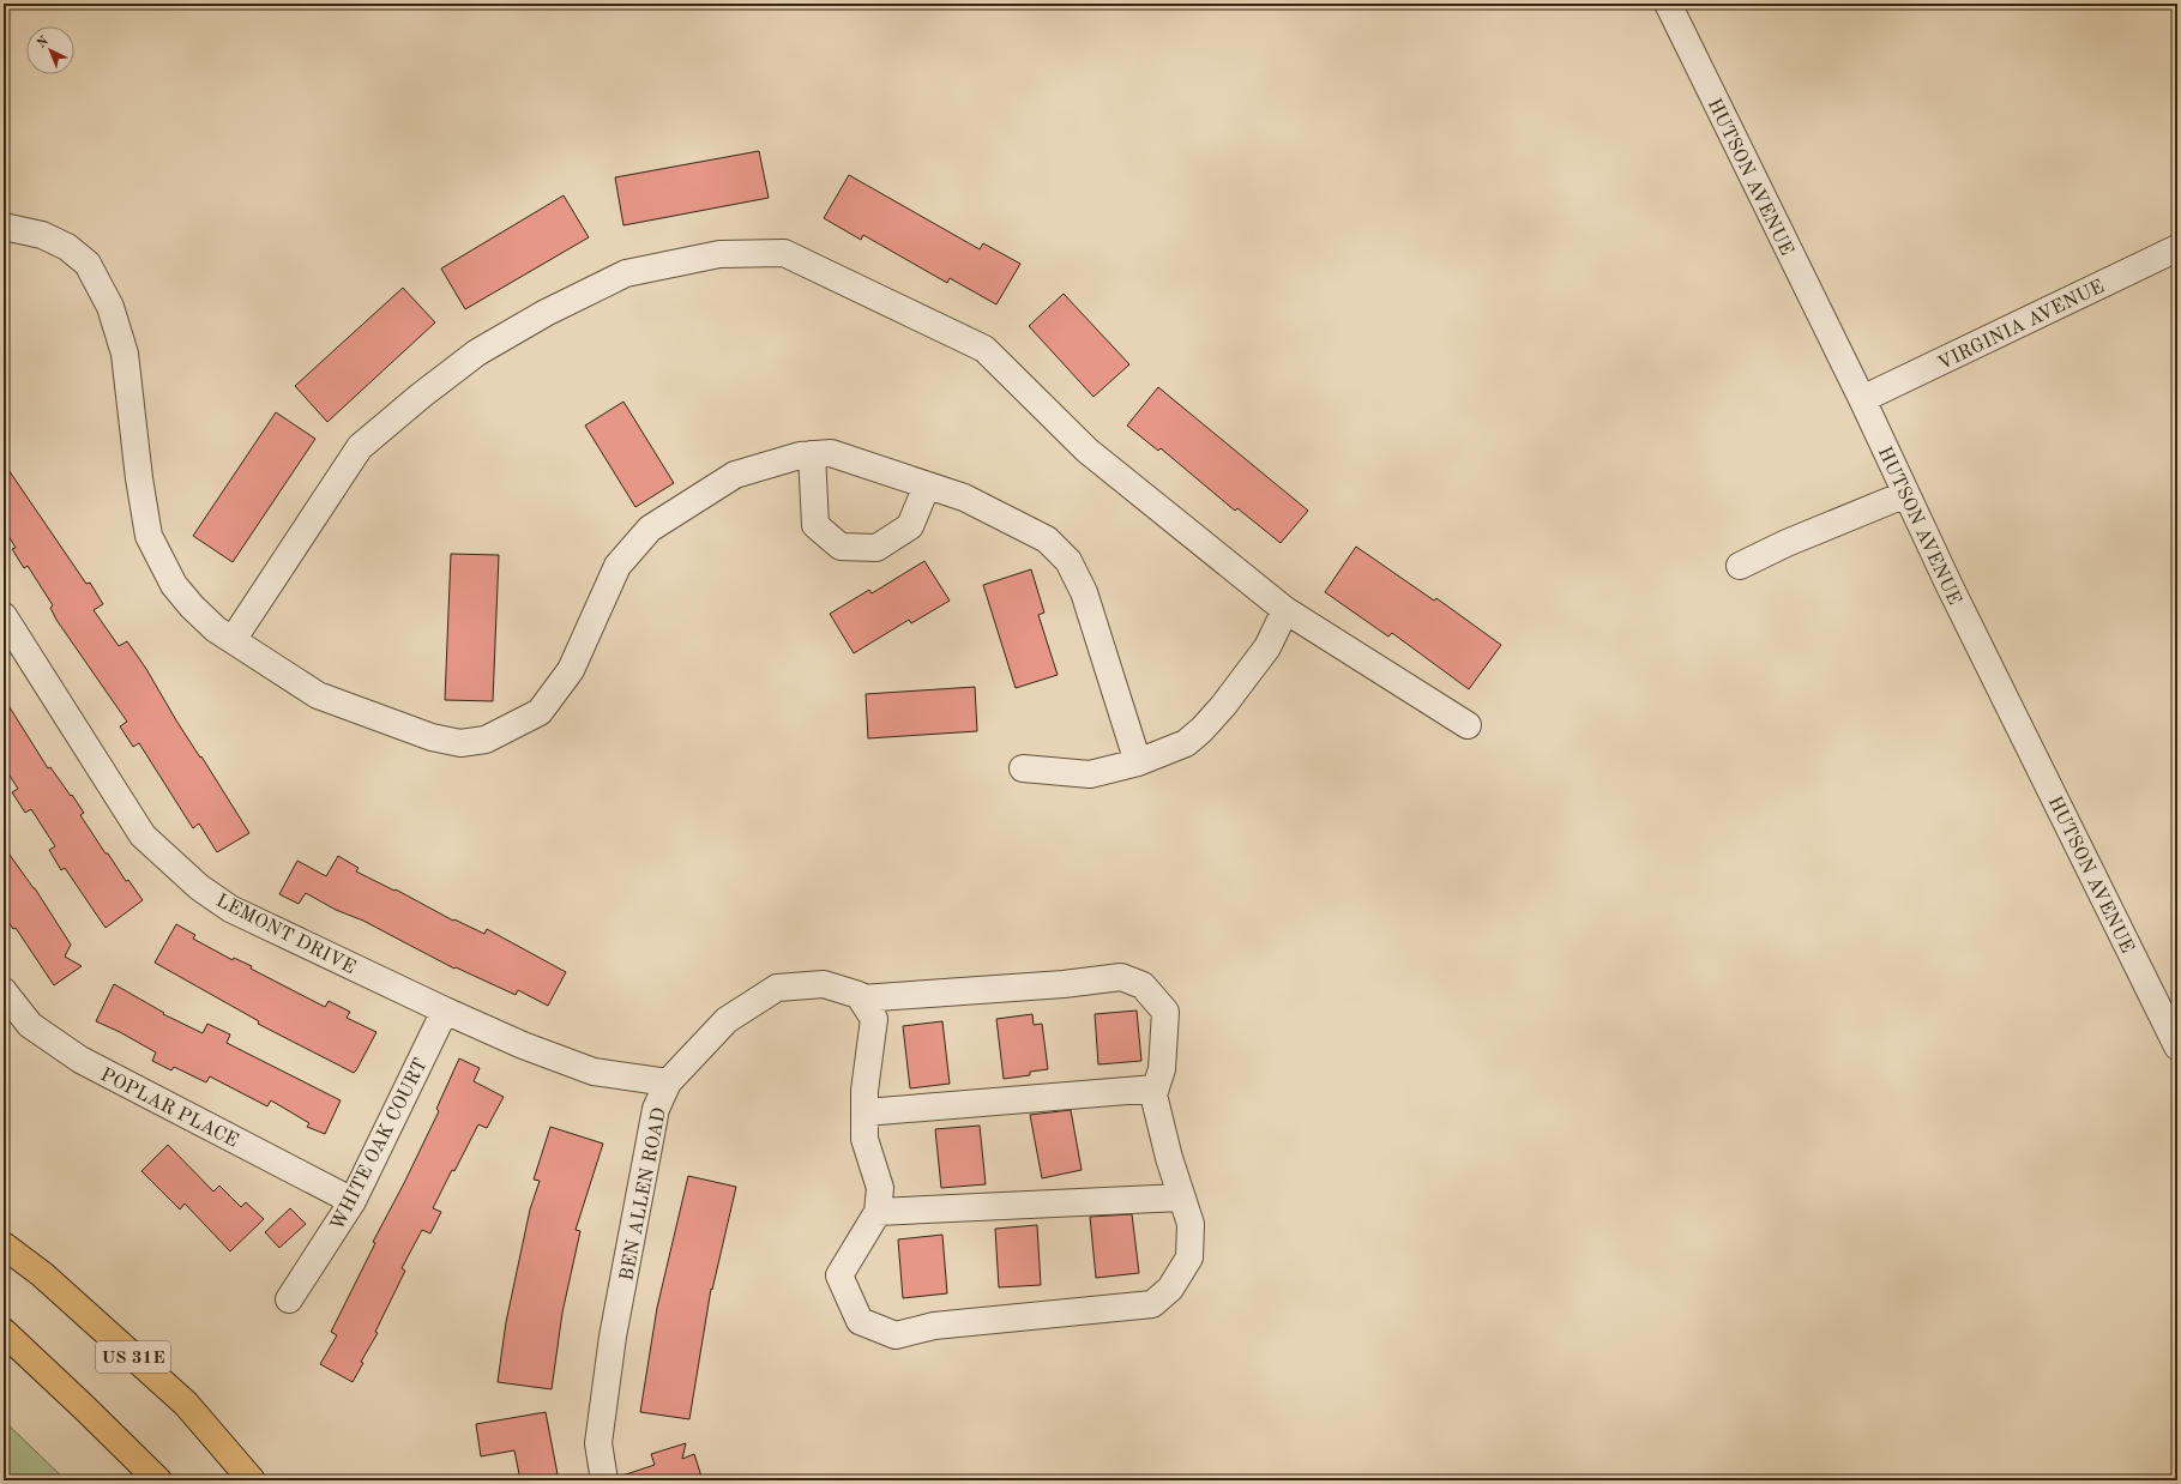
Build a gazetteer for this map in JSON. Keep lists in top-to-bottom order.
{
  "streets": {
    "highway": ["US 31E"],
    "street": [
      "HUTSON AVENUE",
      "VIRGINIA AVENUE",
      "LEMONT DRIVE",
      "POPLAR PLACE",
      "WHITE OAK COURT",
      "BEN ALLEN ROAD"
    ]
  },
  "crossings": [
    ["HUTSON AVENUE", "VIRGINIA AVENUE"],
    ["LEMONT DRIVE", "WHITE OAK COURT"],
    ["LEMONT DRIVE", "BEN ALLEN ROAD"],
    ["POPLAR PLACE", "WHITE OAK COURT"]
  ],
  "north": "top left"
}
